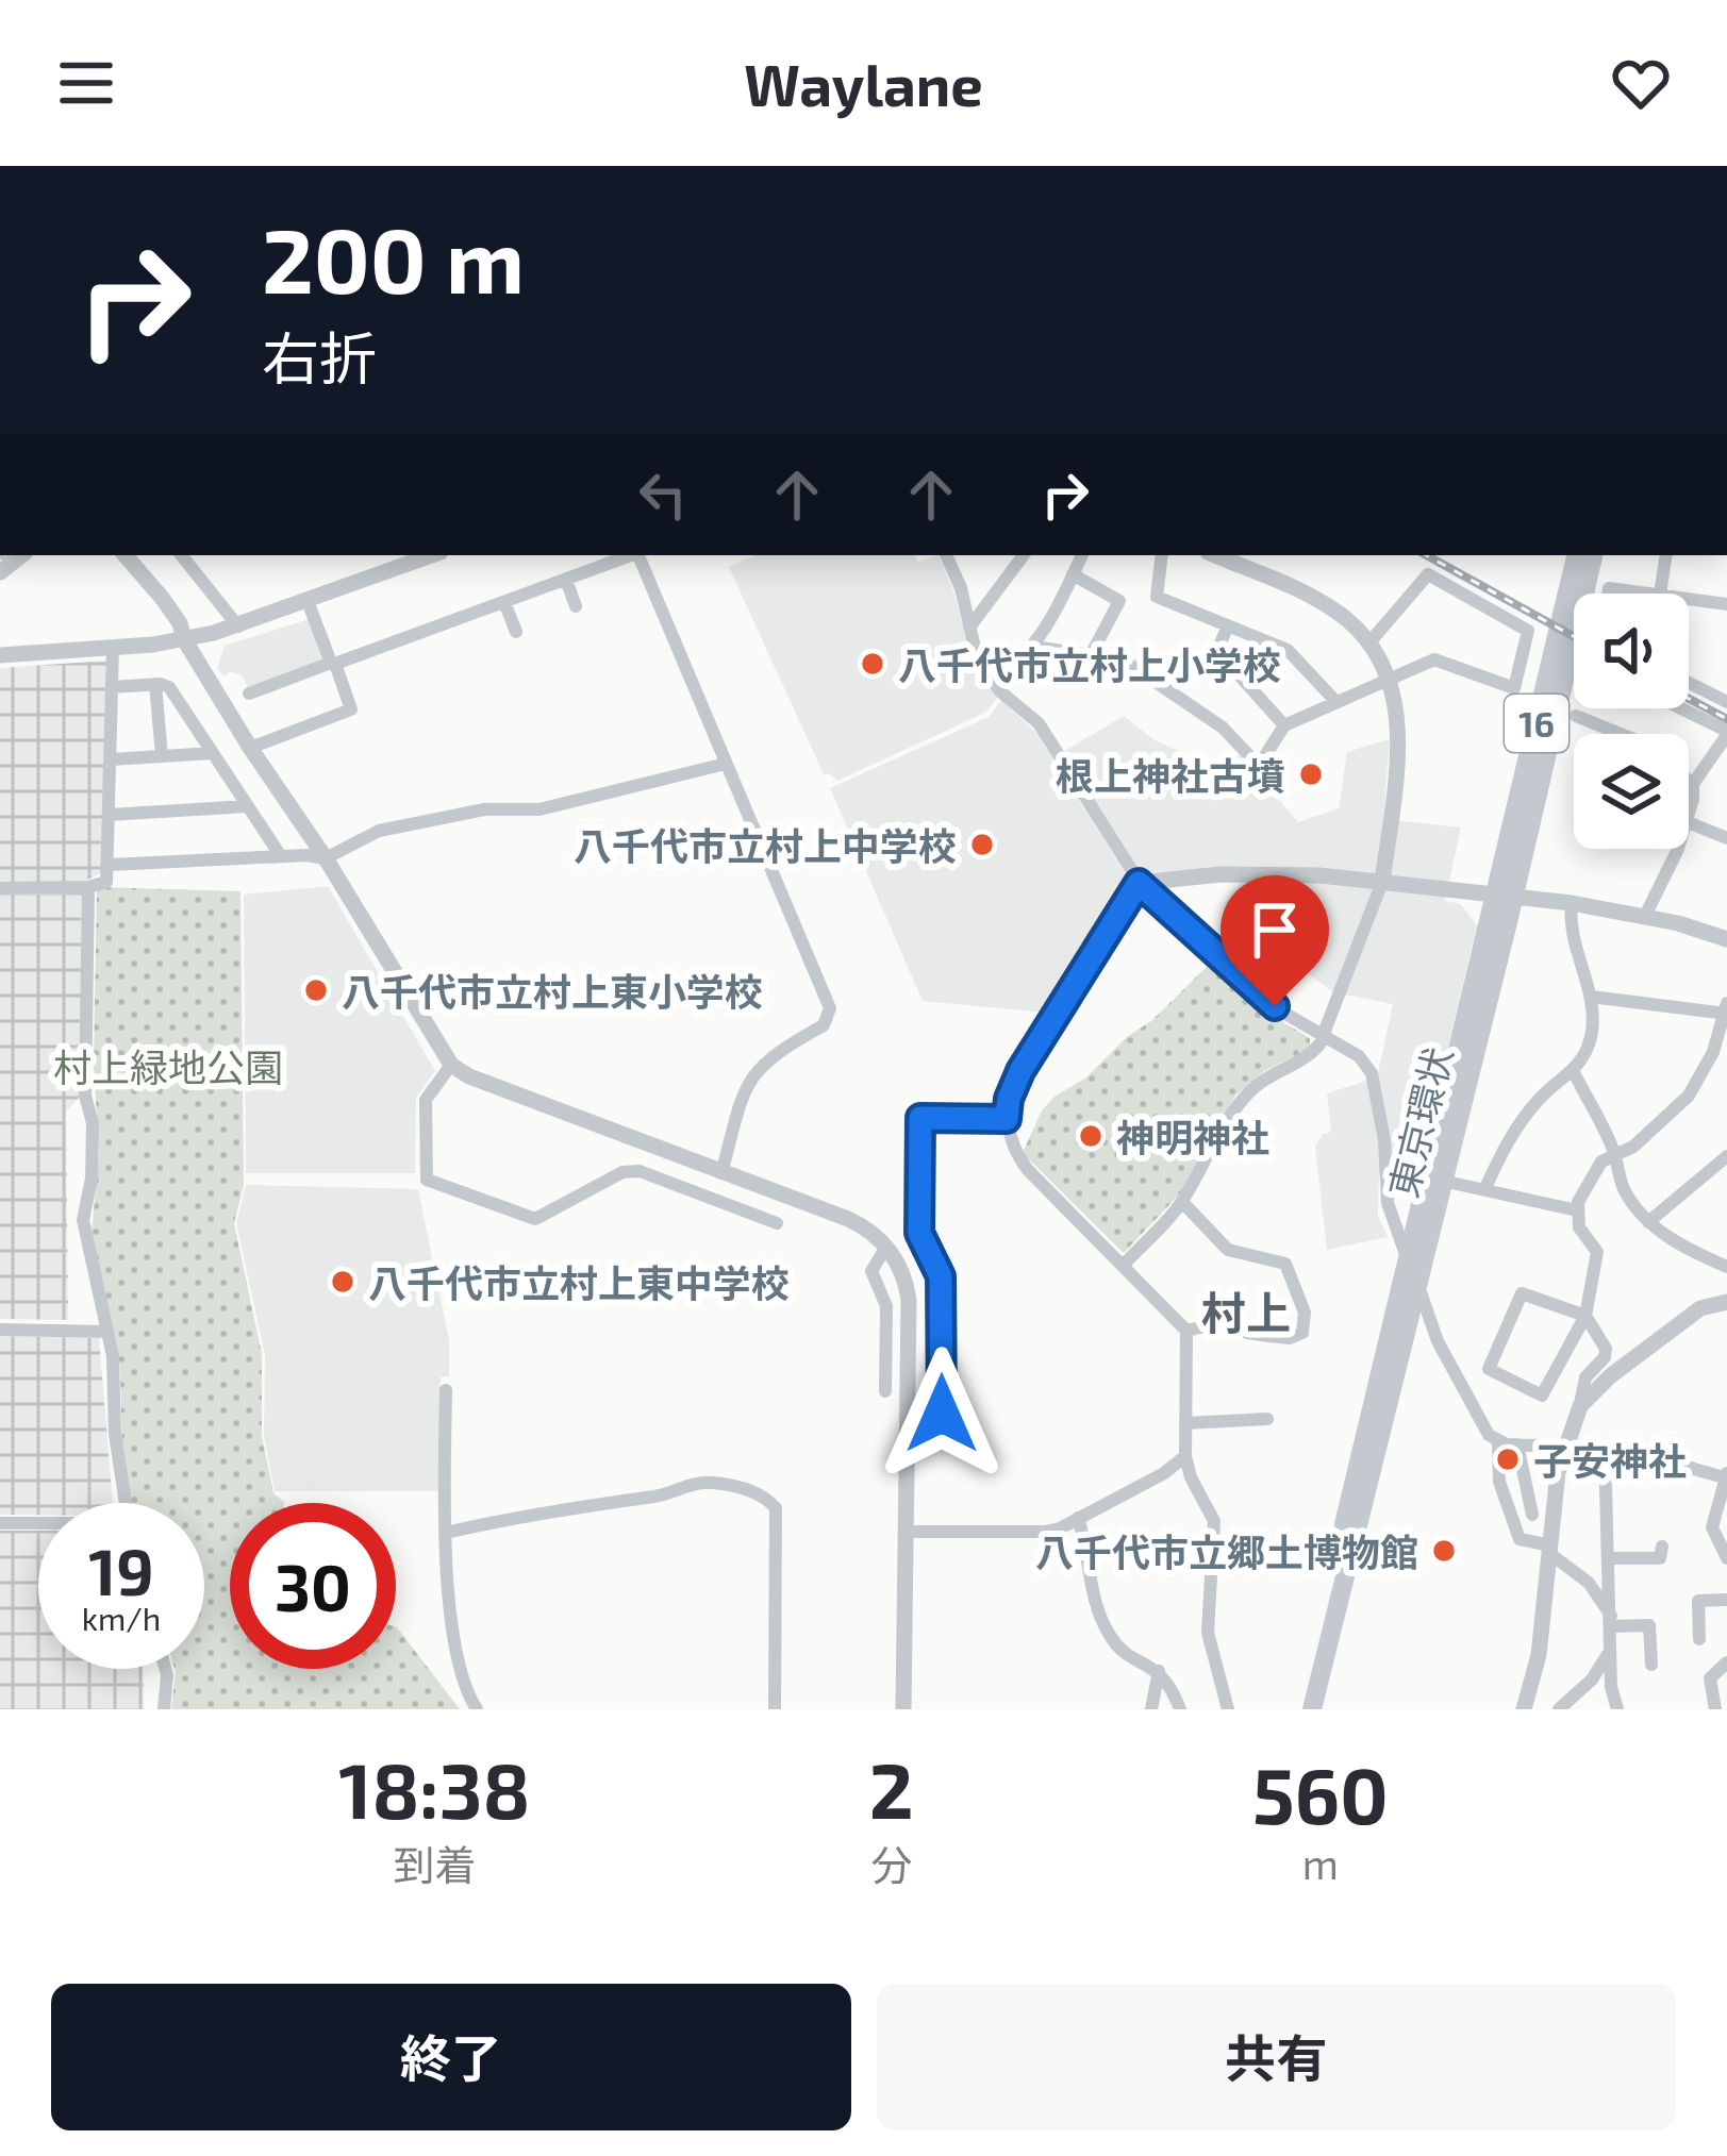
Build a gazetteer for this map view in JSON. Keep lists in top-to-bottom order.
{
  "streets": {
    "highway": ["16", "東京環状"]
  },
  "districts": ["村上"],
  "parks": ["村上緑地公園"],
  "places": [
    "八千代市立村上小学校",
    "根上神社古墳",
    "八千代市立村上中学校",
    "八千代市立村上東小学校",
    "神明神社",
    "八千代市立村上東中学校",
    "子安神社",
    "八千代市立郷土博物館"
  ],
  "page": {
    "header": "Waylane",
    "turn": ["200 m", "右折"],
    "speed": "19 km/h",
    "limit": "30",
    "eta": [
      "18:38",
      "到着",
      "2",
      "分",
      "560",
      "m"
    ],
    "buttons": ["終了", "共有"]
  }
}
